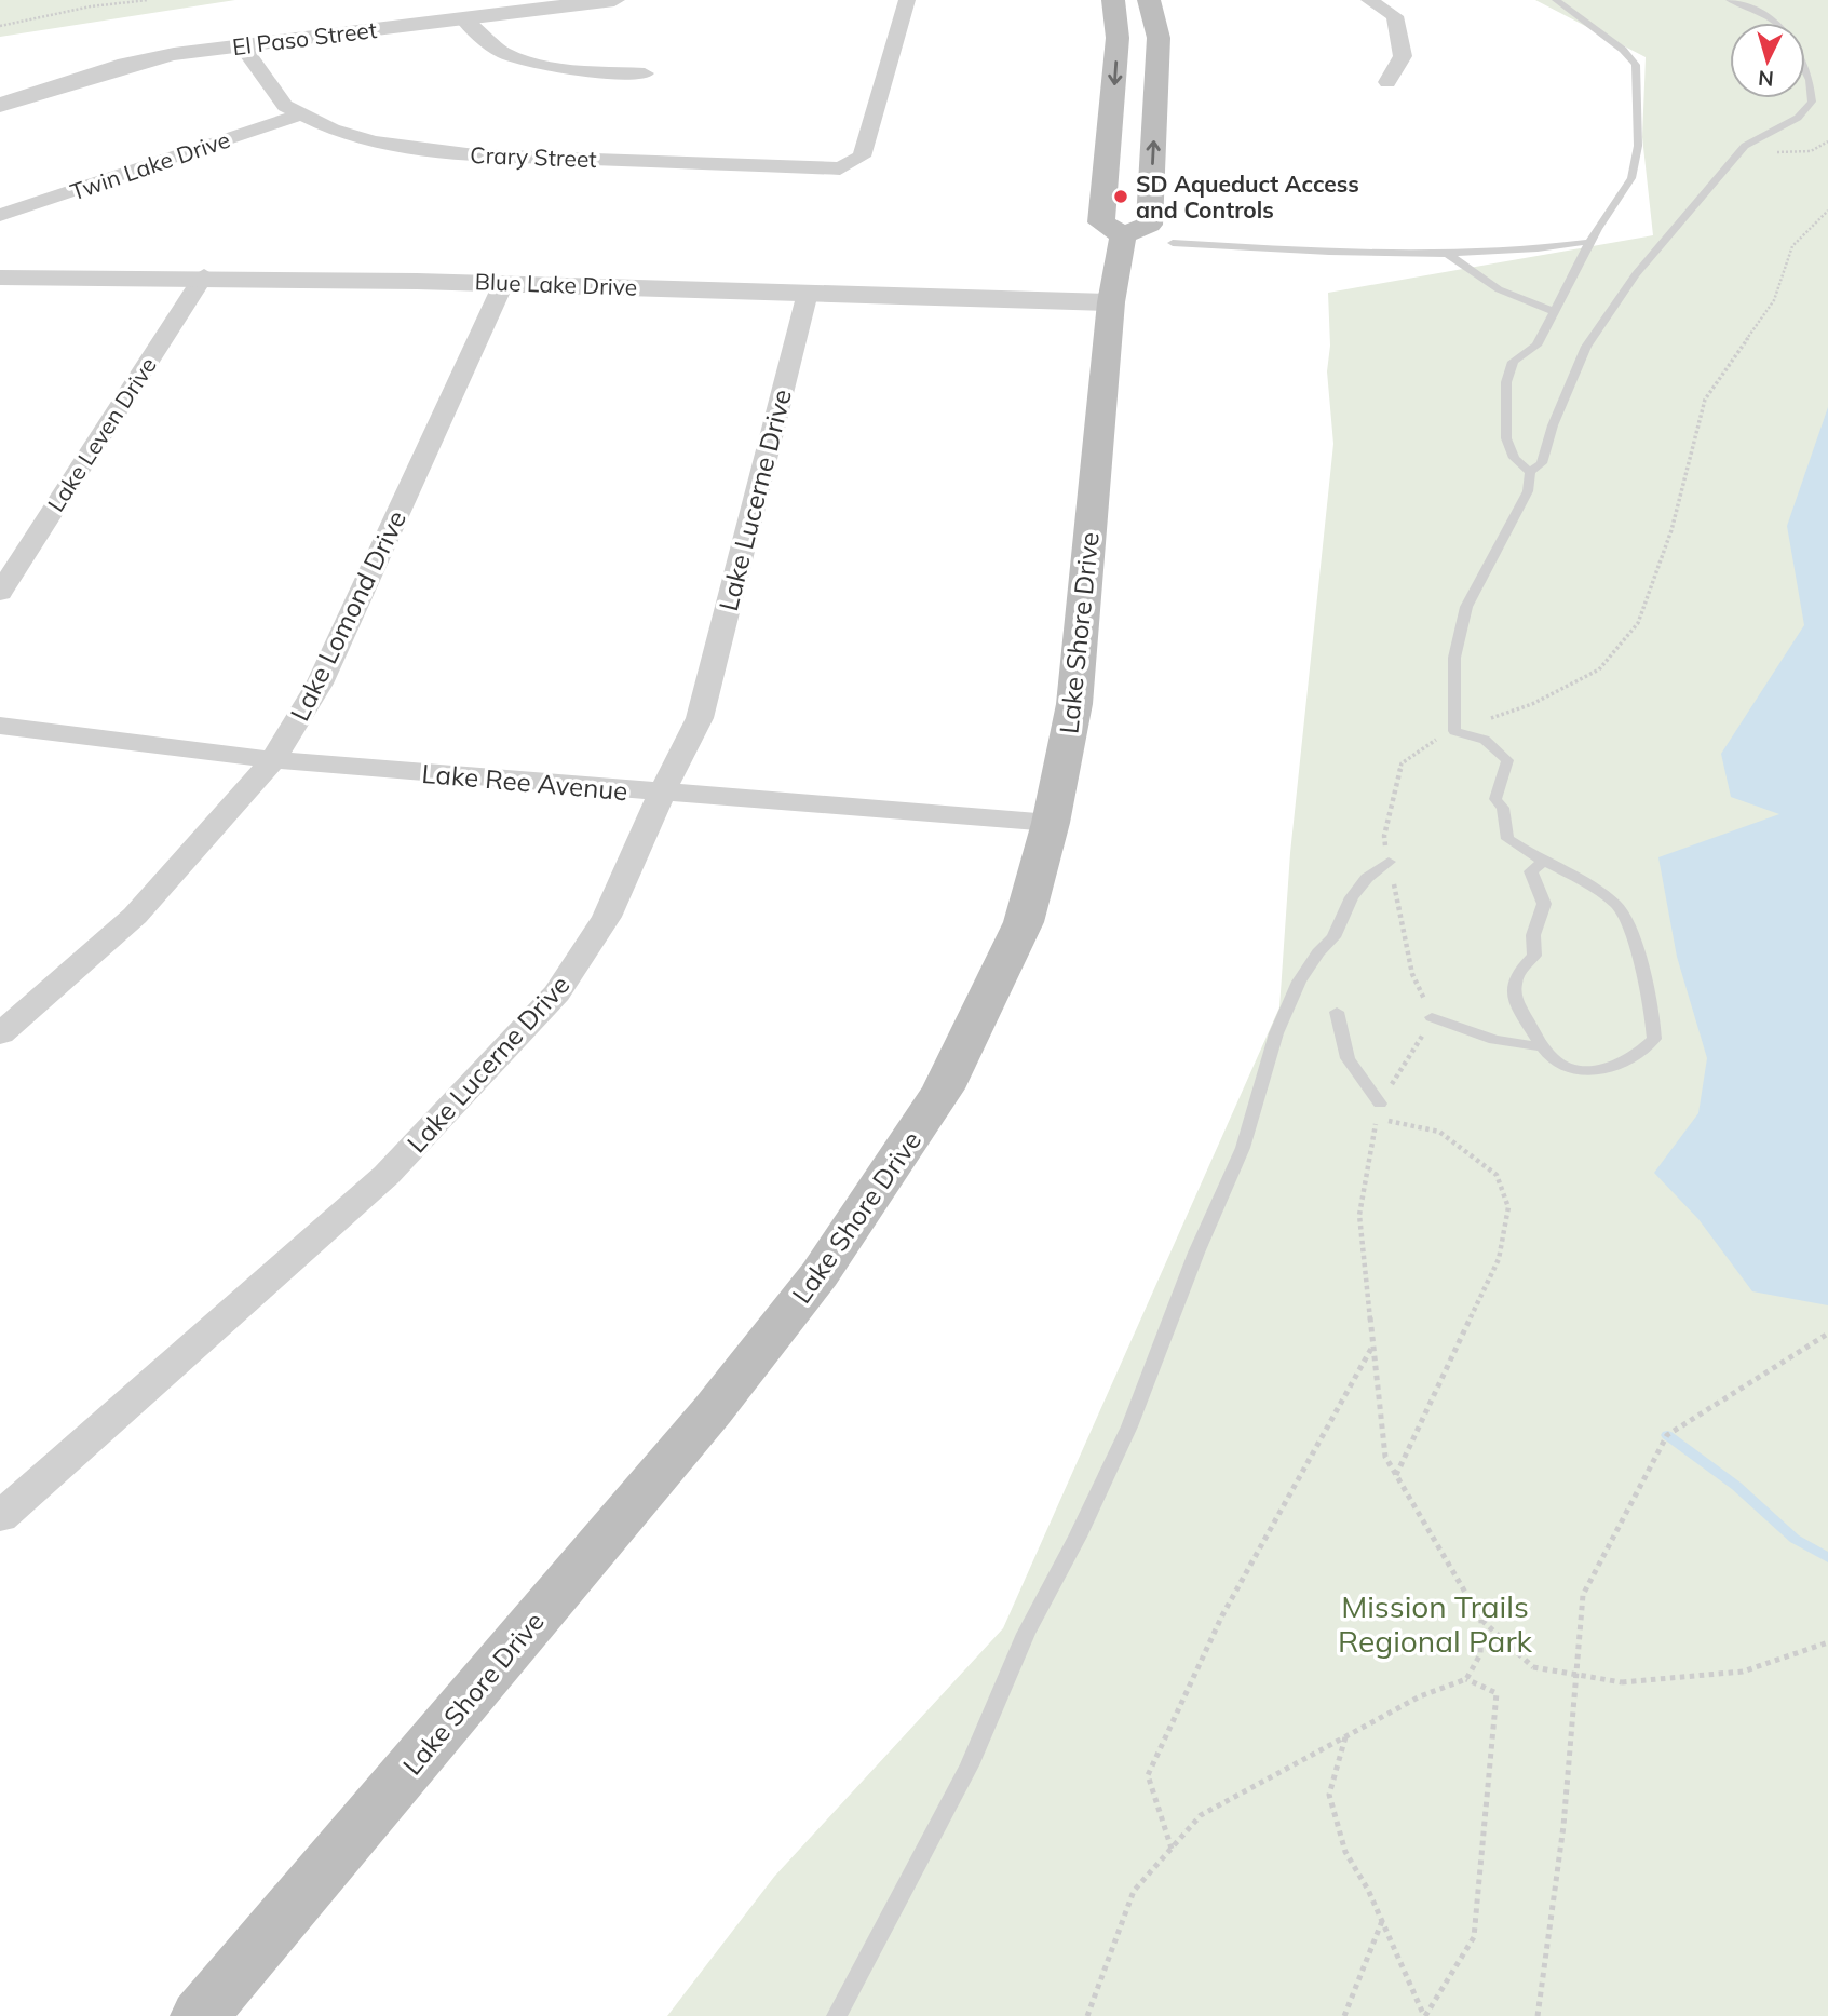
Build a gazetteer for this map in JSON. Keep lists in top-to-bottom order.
{
  "streets": {
    "main road": ["Lake Shore Drive"],
    "street": [
      "El Paso Street",
      "Crary Street",
      "Twin Lake Drive",
      "Blue Lake Drive",
      "Lake Leven Drive",
      "Lake Lucerne Drive",
      "Lake Lomond Drive",
      "Lake Ree Avenue"
    ]
  },
  "crossings": [
    ["El Paso Street", "Crary Street"],
    ["Crary Street", "Twin Lake Drive"],
    ["Blue Lake Drive", "Lake Leven Drive"],
    ["Blue Lake Drive", "Lake Lucerne Drive"],
    ["Blue Lake Drive", "Lake Lomond Drive"],
    ["Blue Lake Drive", "Lake Shore Drive"],
    ["Lake Lucerne Drive", "Lake Ree Avenue"],
    ["Lake Lomond Drive", "Lake Ree Avenue"],
    ["Lake Shore Drive", "Lake Ree Avenue"]
  ],
  "parks": ["Mission Trails Regional Park"],
  "places": ["SD Aqueduct Access and Controls"],
  "north": "bottom"
}
